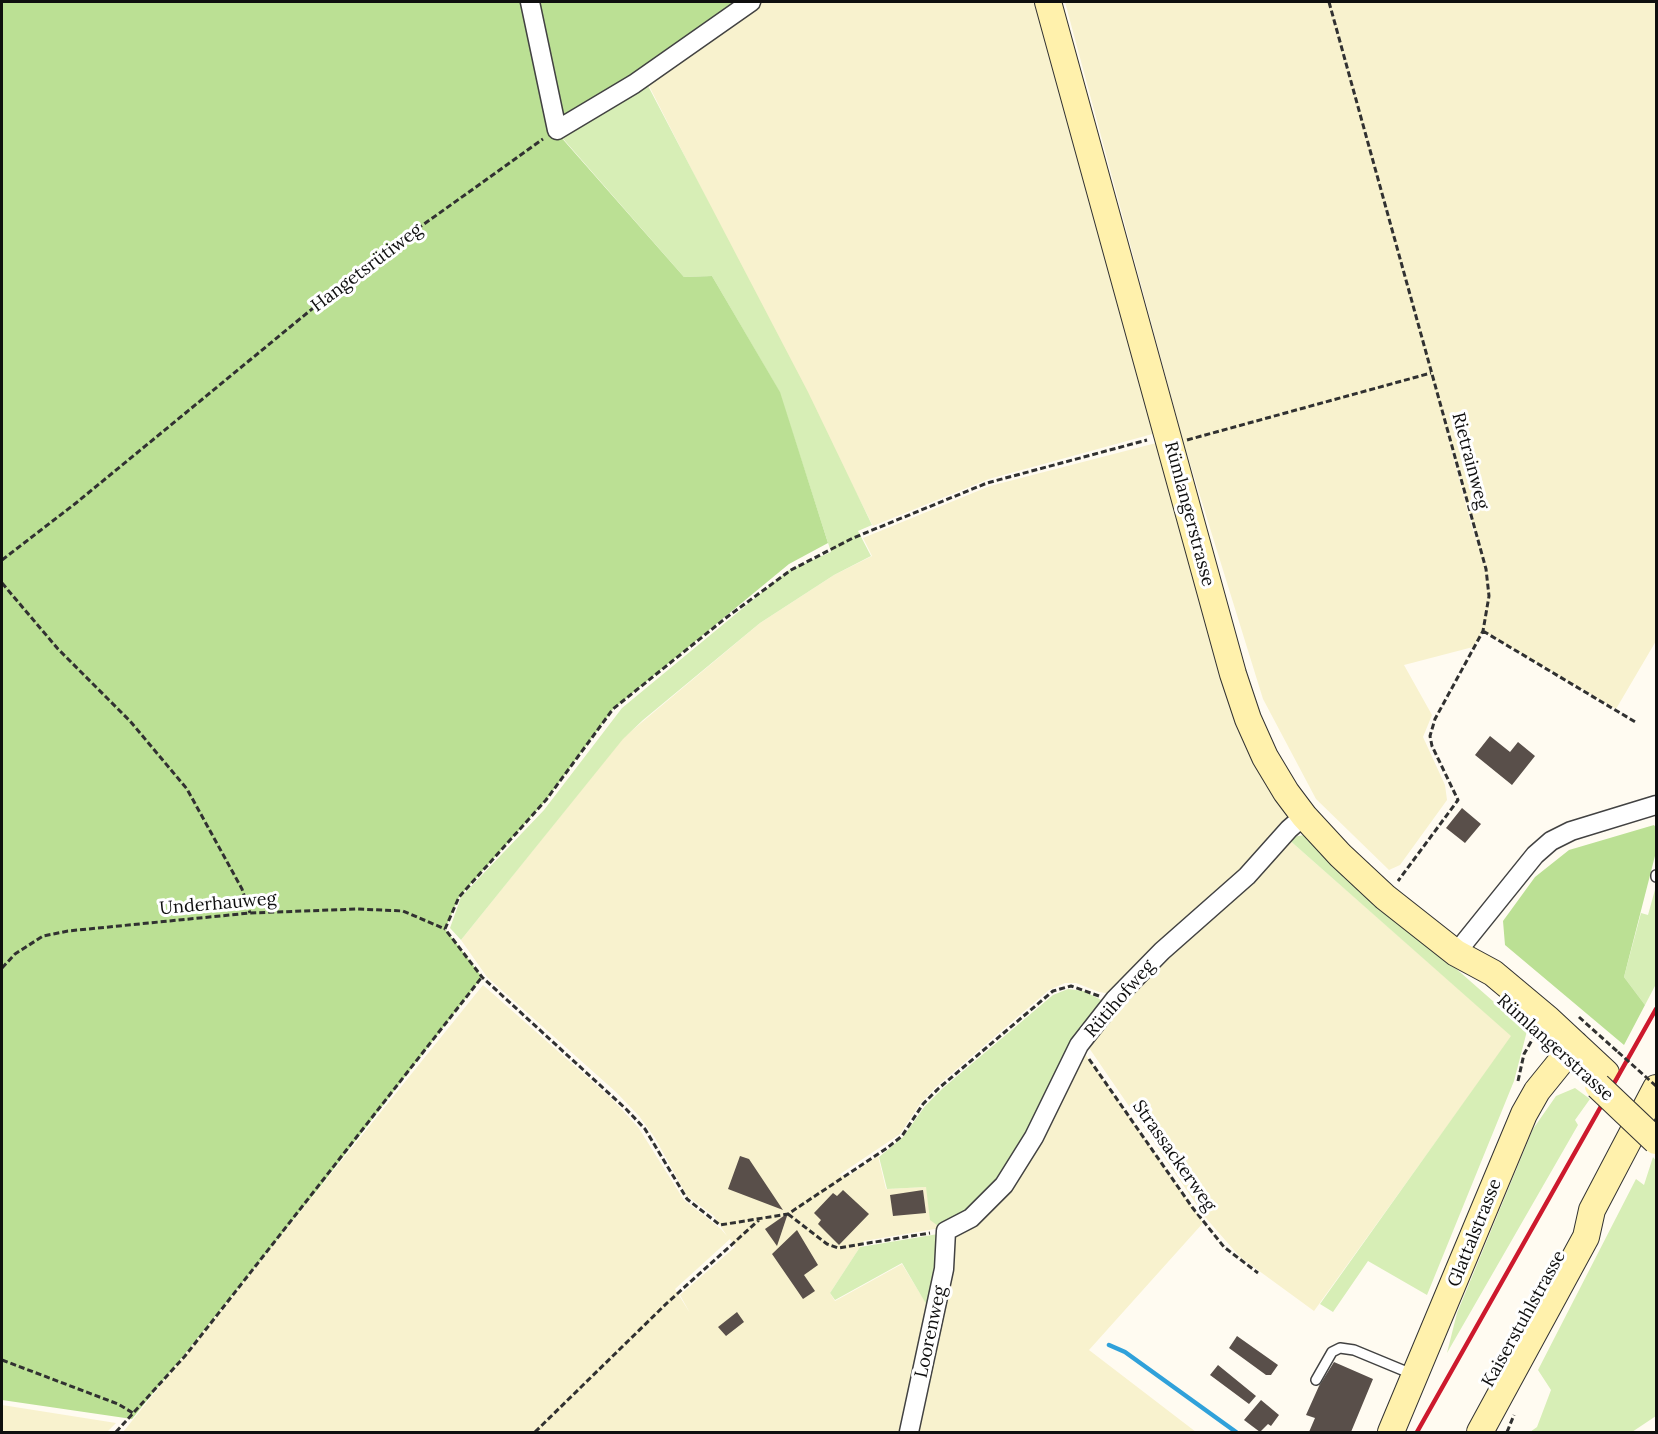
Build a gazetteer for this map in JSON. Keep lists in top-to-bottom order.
{
  "streets": {
    "street": [
      "Rümlangerstrasse",
      "Rütihofweg",
      "Glattalstrasse",
      "Kaiserstuhlstrasse",
      "Loorenweg"
    ],
    "path": [
      "Hangetsrütiweg",
      "Rietrainweg",
      "Underhauweg",
      "Strassackerweg"
    ]
  },
  "crossings": [
    ["Rietrainweg", "Rümlangerstrasse"],
    ["Rümlangerstrasse", "Rütihofweg"],
    ["Rümlangerstrasse", "Glattalstrasse"],
    ["Rütihofweg", "Strassackerweg"],
    ["Rütihofweg", "Loorenweg"]
  ]
}
